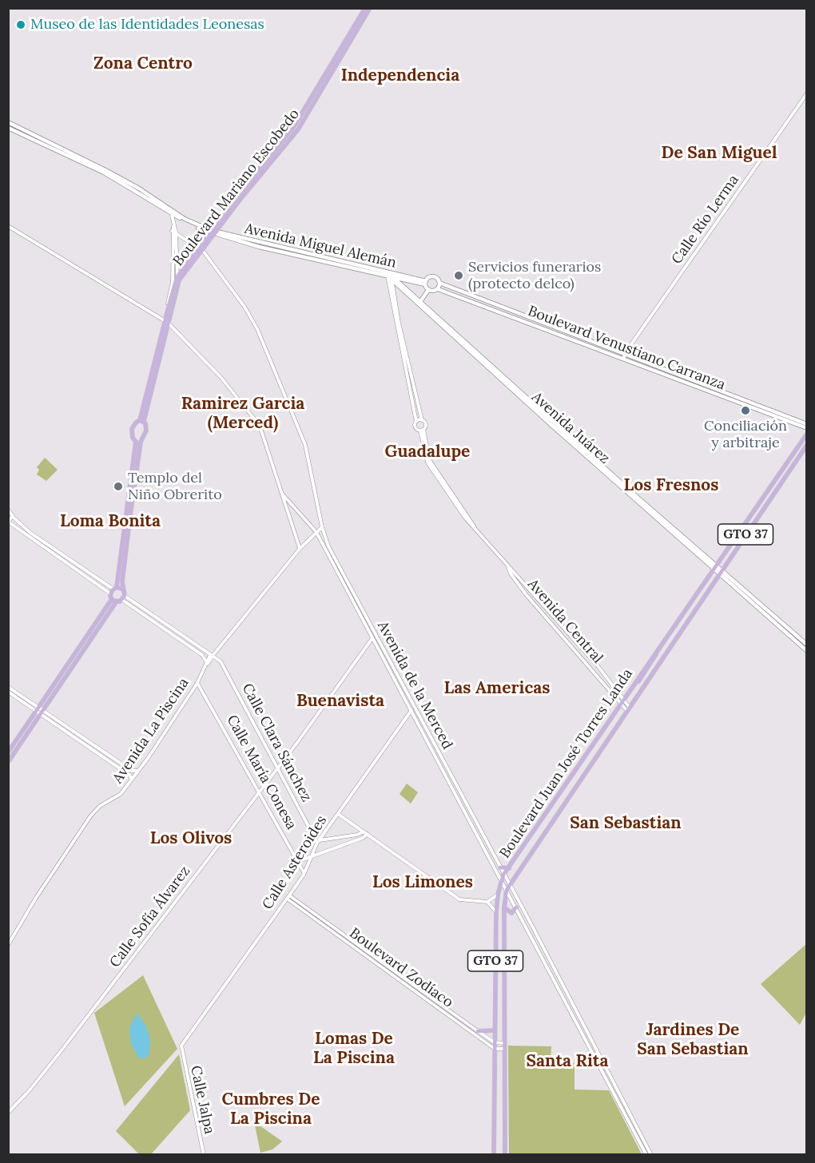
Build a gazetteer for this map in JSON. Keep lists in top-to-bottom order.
{
  "streets": {
    "main road": [
      "Boulevard Mariano Escobedo",
      "Avenida Miguel Alemán",
      "Boulevard Venustiano Carranza",
      "Avenida Juárez",
      "GTO 37",
      "Boulevard Juan José Torres Landa"
    ],
    "street": [
      "Calle Río Lerma",
      "Avenida Central",
      "Avenida de la Merced",
      "Avenida La Piscina",
      "Calle Clara Sánchez",
      "Calle María Conesa",
      "Calle Asteroides",
      "Calle Sofía Álvarez",
      "Boulevard Zodíaco",
      "Calle Jalpa"
    ]
  },
  "crossings": [
    ["Calle Río Lerma", "Boulevard Venustiano Carranza"],
    ["Avenida Miguel Alemán", "Boulevard Venustiano Carranza"],
    ["Avenida Miguel Alemán", "Avenida Juárez"],
    ["Avenida Juárez", "Boulevard Juan José Torres Landa"],
    ["Avenida Central", "Boulevard Juan José Torres Landa"],
    ["Avenida de la Merced", "Avenida La Piscina"],
    ["Avenida de la Merced", "Boulevard Juan José Torres Landa"],
    ["Avenida de la Merced", "Calle Asteroides"],
    ["Avenida de la Merced", "Calle Sofía Álvarez"],
    ["Avenida La Piscina", "Calle Clara Sánchez"],
    ["Avenida La Piscina", "Calle María Conesa"],
    ["Calle Clara Sánchez", "Calle Asteroides"],
    ["Calle Clara Sánchez", "Calle Sofía Álvarez"],
    ["Boulevard Juan José Torres Landa", "Boulevard Zodíaco"],
    ["Calle María Conesa", "Calle Asteroides"],
    ["Calle María Conesa", "Calle Sofía Álvarez"],
    ["Calle Asteroides", "Boulevard Zodíaco"],
    ["Calle Asteroides", "Calle Jalpa"]
  ],
  "districts": [
    "Zona Centro",
    "Independencia",
    "De San Miguel",
    "Ramirez Garcia (Merced)",
    "Guadalupe",
    "Los Fresnos",
    "Loma Bonita",
    "Las Americas",
    "Buenavista",
    "San Sebastian",
    "Los Olivos",
    "Los Limones",
    "Jardines De San Sebastian",
    "Lomas De La Piscina",
    "Santa Rita",
    "Cumbres De La Piscina"
  ],
  "places": [
    "Museo de las Identidades Leonesas",
    "Servicios funerarios (protecto delco)",
    "Conciliación y arbitraje",
    "Templo del Niño Obrerito"
  ]
}
